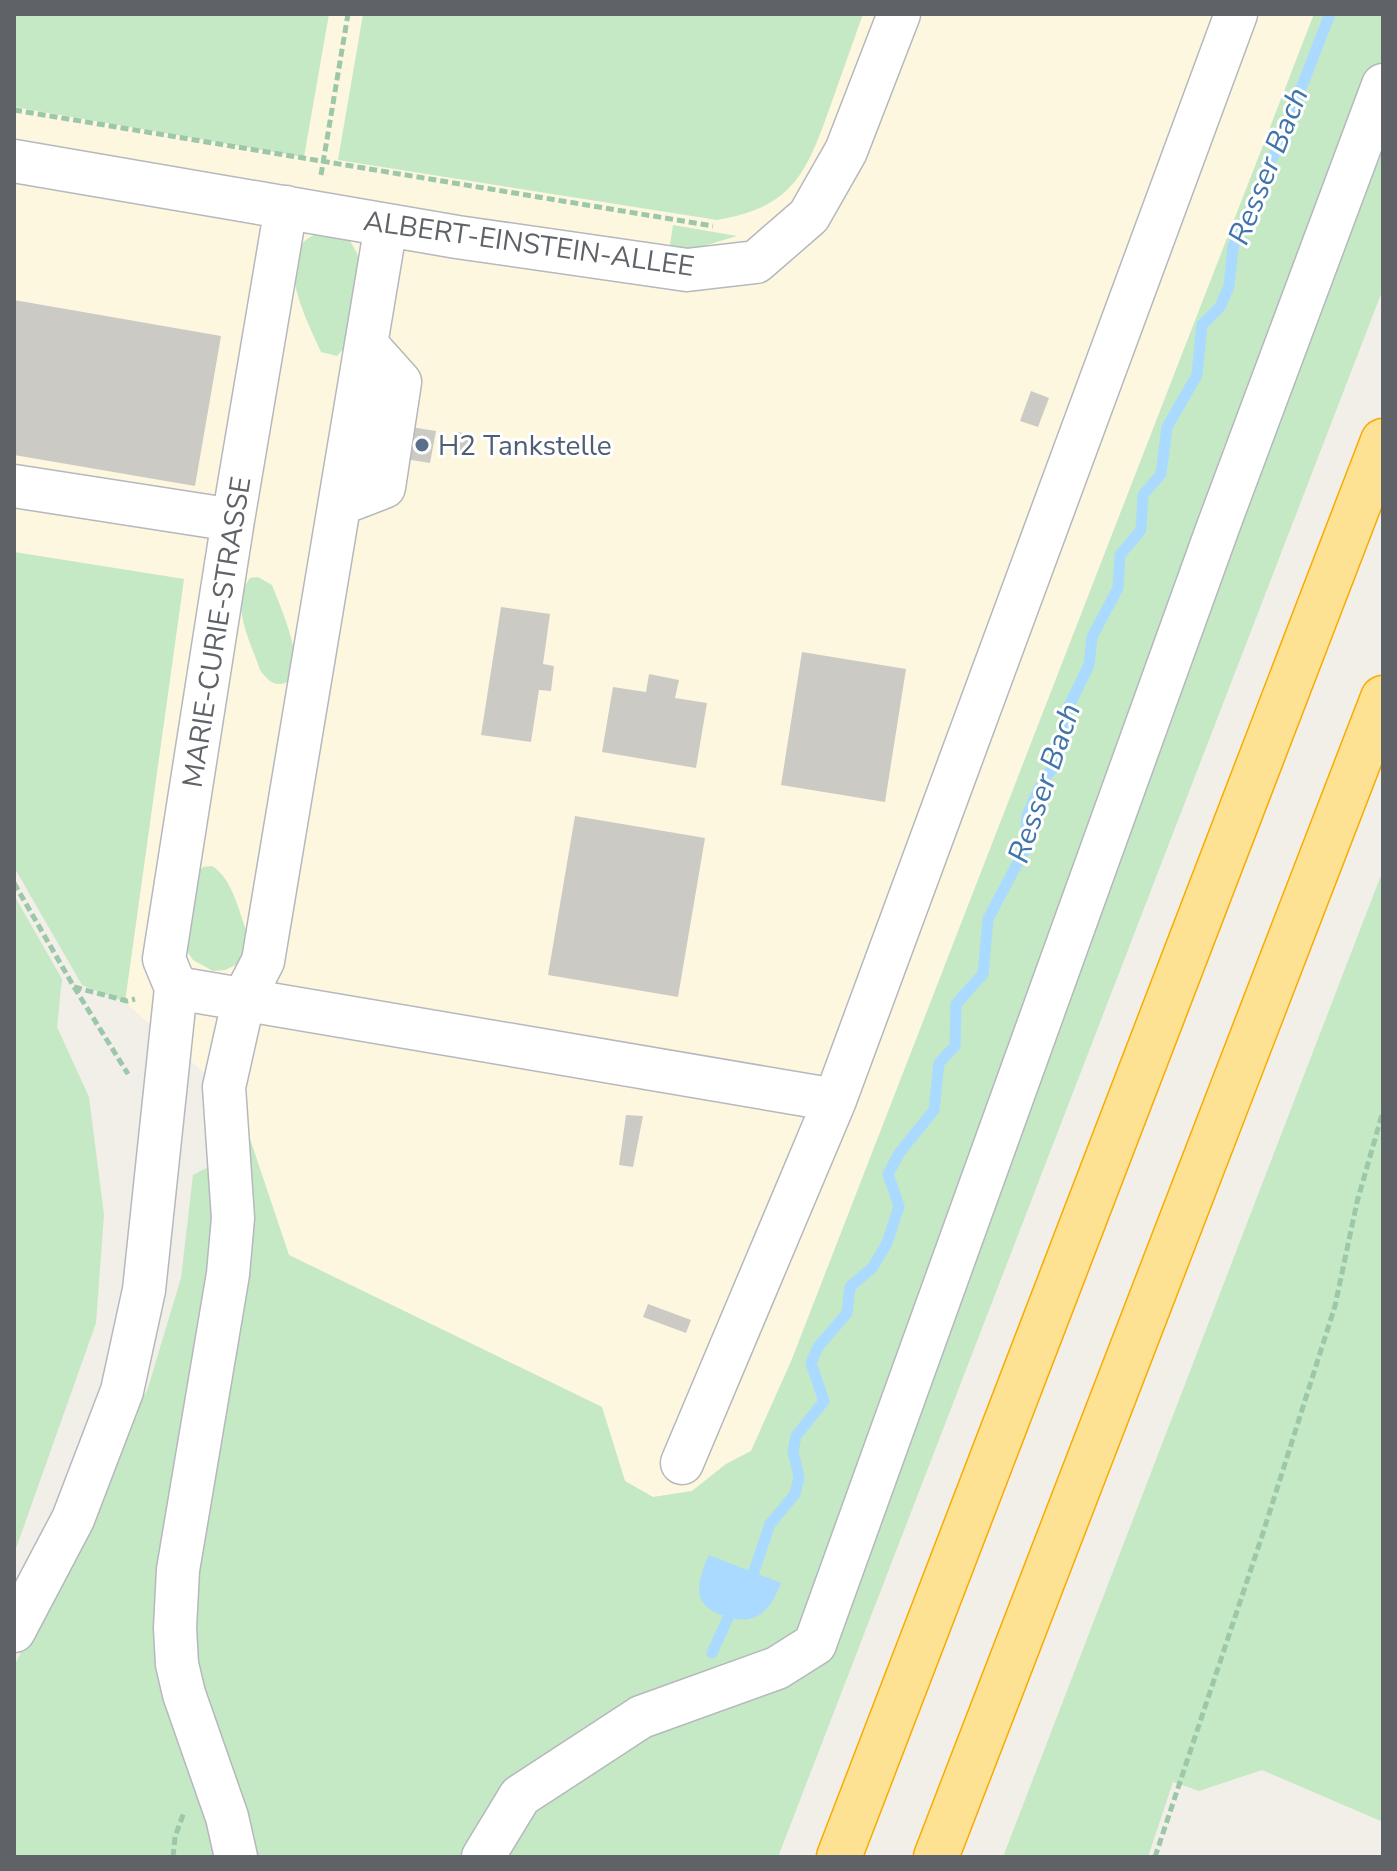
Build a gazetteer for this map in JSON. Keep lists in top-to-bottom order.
{
  "streets": {
    "street": ["ALBERT-EINSTEIN-ALLEE", "MARIE-CURIE-STRASSE"]
  },
  "crossings": [
    ["ALBERT-EINSTEIN-ALLEE", "MARIE-CURIE-STRASSE"]
  ],
  "water": ["Resser Bach"],
  "places": ["H2 Tankstelle"]
}
